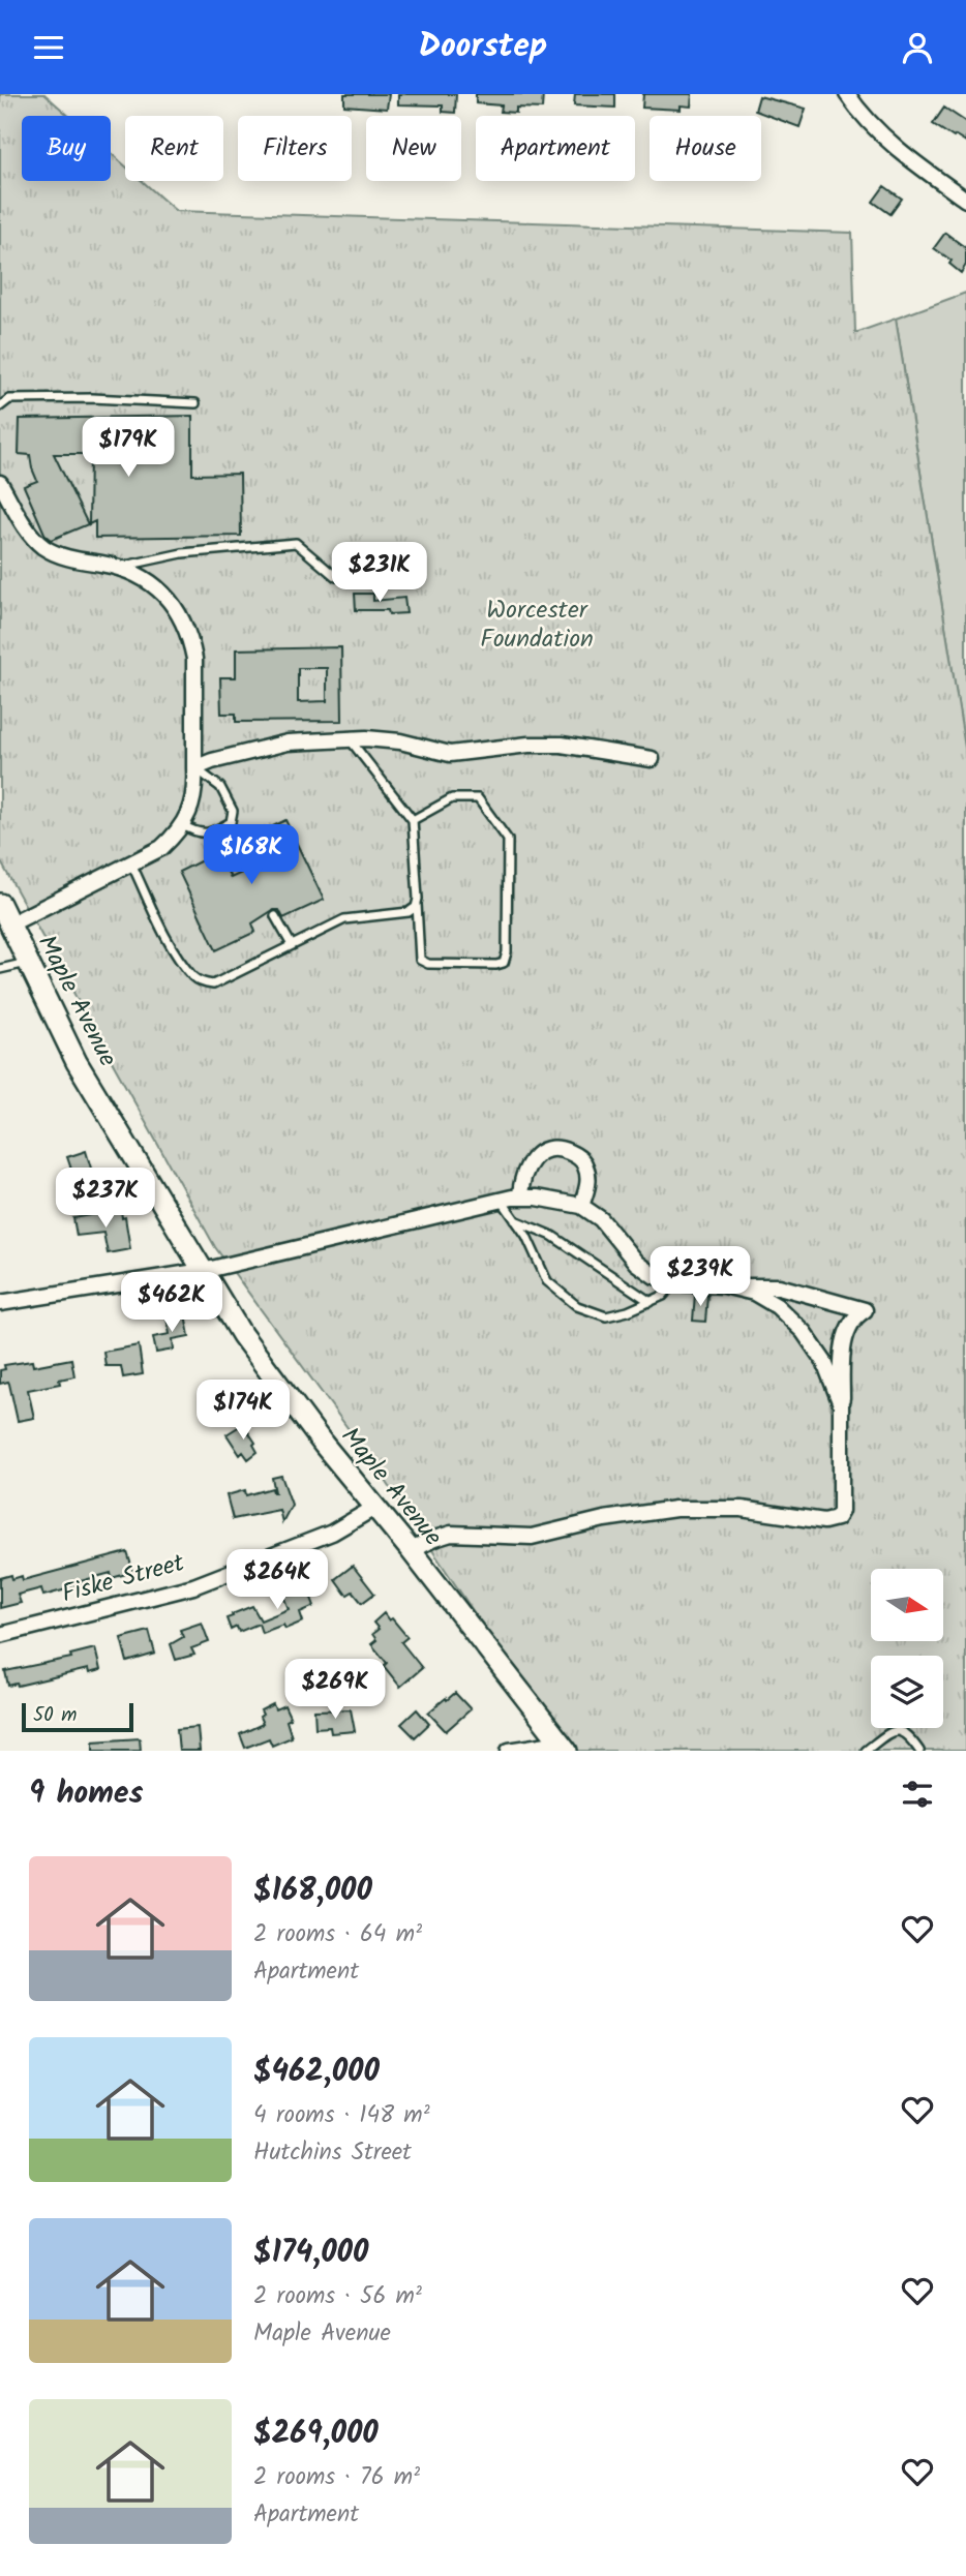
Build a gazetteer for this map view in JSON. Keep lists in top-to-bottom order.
{
  "streets": {
    "main road": ["Maple Avenue"],
    "street": ["Fiske Street"]
  },
  "crossings": [
    ["Maple Avenue", "Fiske Street"]
  ],
  "parks": ["Worcester Foundation"],
  "scale_bar": "50 m",
  "north": "right",
  "page": {
    "header": "Doorstep",
    "chip": [
      "Buy",
      "Rent",
      "Filters",
      "New",
      "Apartment",
      "House"
    ],
    "price": [
      "$179K",
      "$231K",
      "$168K",
      "$237K",
      "$239K",
      "$462K",
      "$174K",
      "$264K",
      "$269K"
    ],
    "scale": "50 m",
    "heading": "9 homes",
    "list": [
      {
        "name": "$168,000",
        "note": "2 rooms · 64 m² · Apartment"
      },
      {
        "name": "$462,000",
        "note": "4 rooms · 148 m² · Hutchins Street"
      },
      {
        "name": "$174,000",
        "note": "2 rooms · 56 m² · Maple Avenue"
      },
      {
        "name": "$269,000",
        "note": "2 rooms · 76 m² · Apartment"
      }
    ]
  }
}
